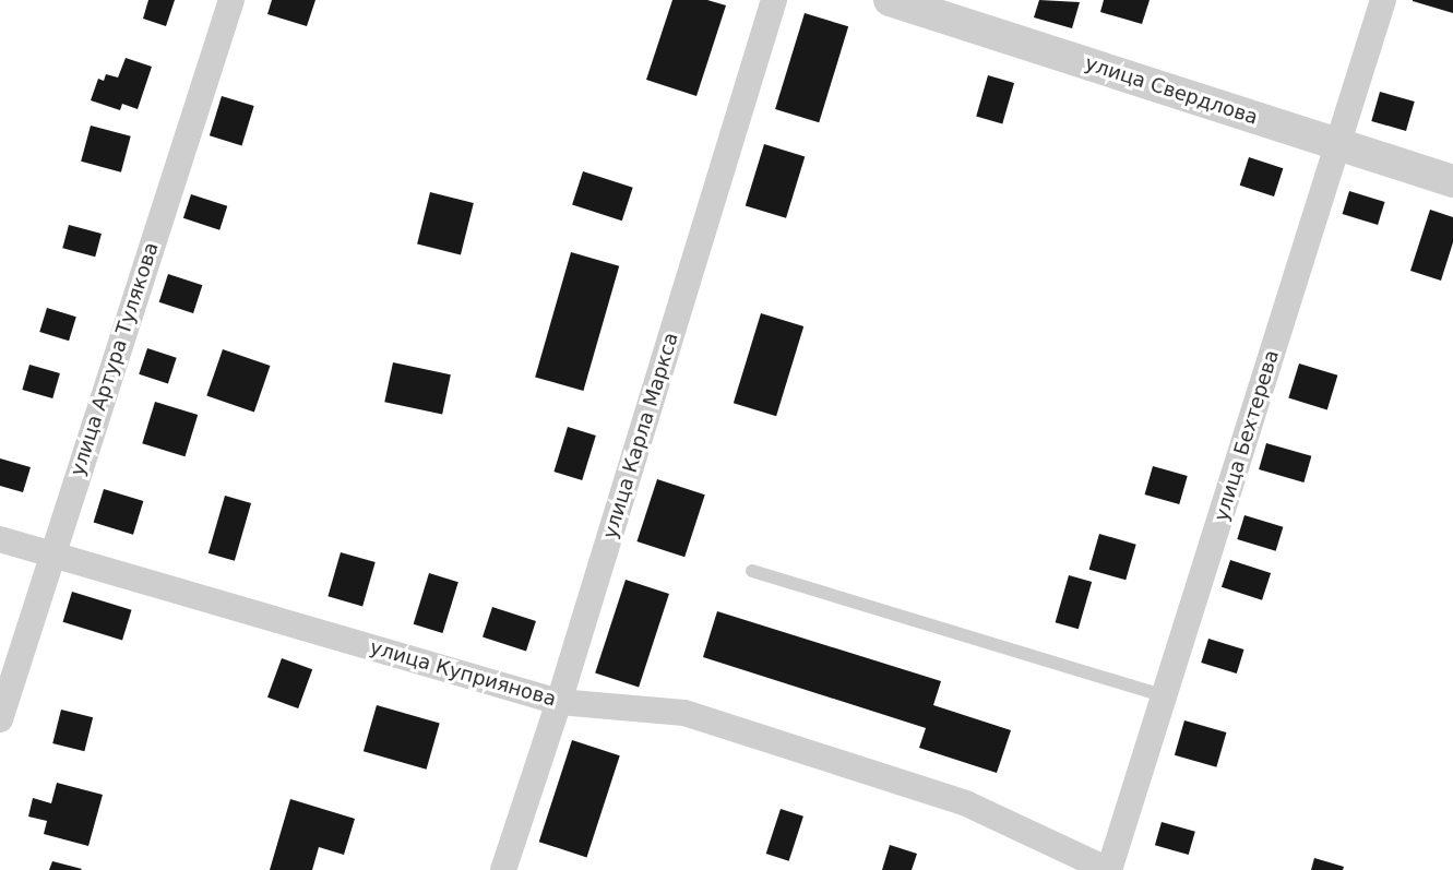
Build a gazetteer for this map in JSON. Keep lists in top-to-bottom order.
{
  "streets": {
    "street": [
      "улица Свердлова",
      "улица Артура Тулякова",
      "улица Карла Маркса",
      "улица Бехтерева",
      "улица Куприянова"
    ]
  },
  "crossings": [
    ["улица Свердлова", "улица Бехтерева"],
    ["улица Артура Тулякова", "улица Куприянова"],
    ["улица Карла Маркса", "улица Куприянова"],
    ["улица Бехтерева", "улица Куприянова"]
  ]
}
